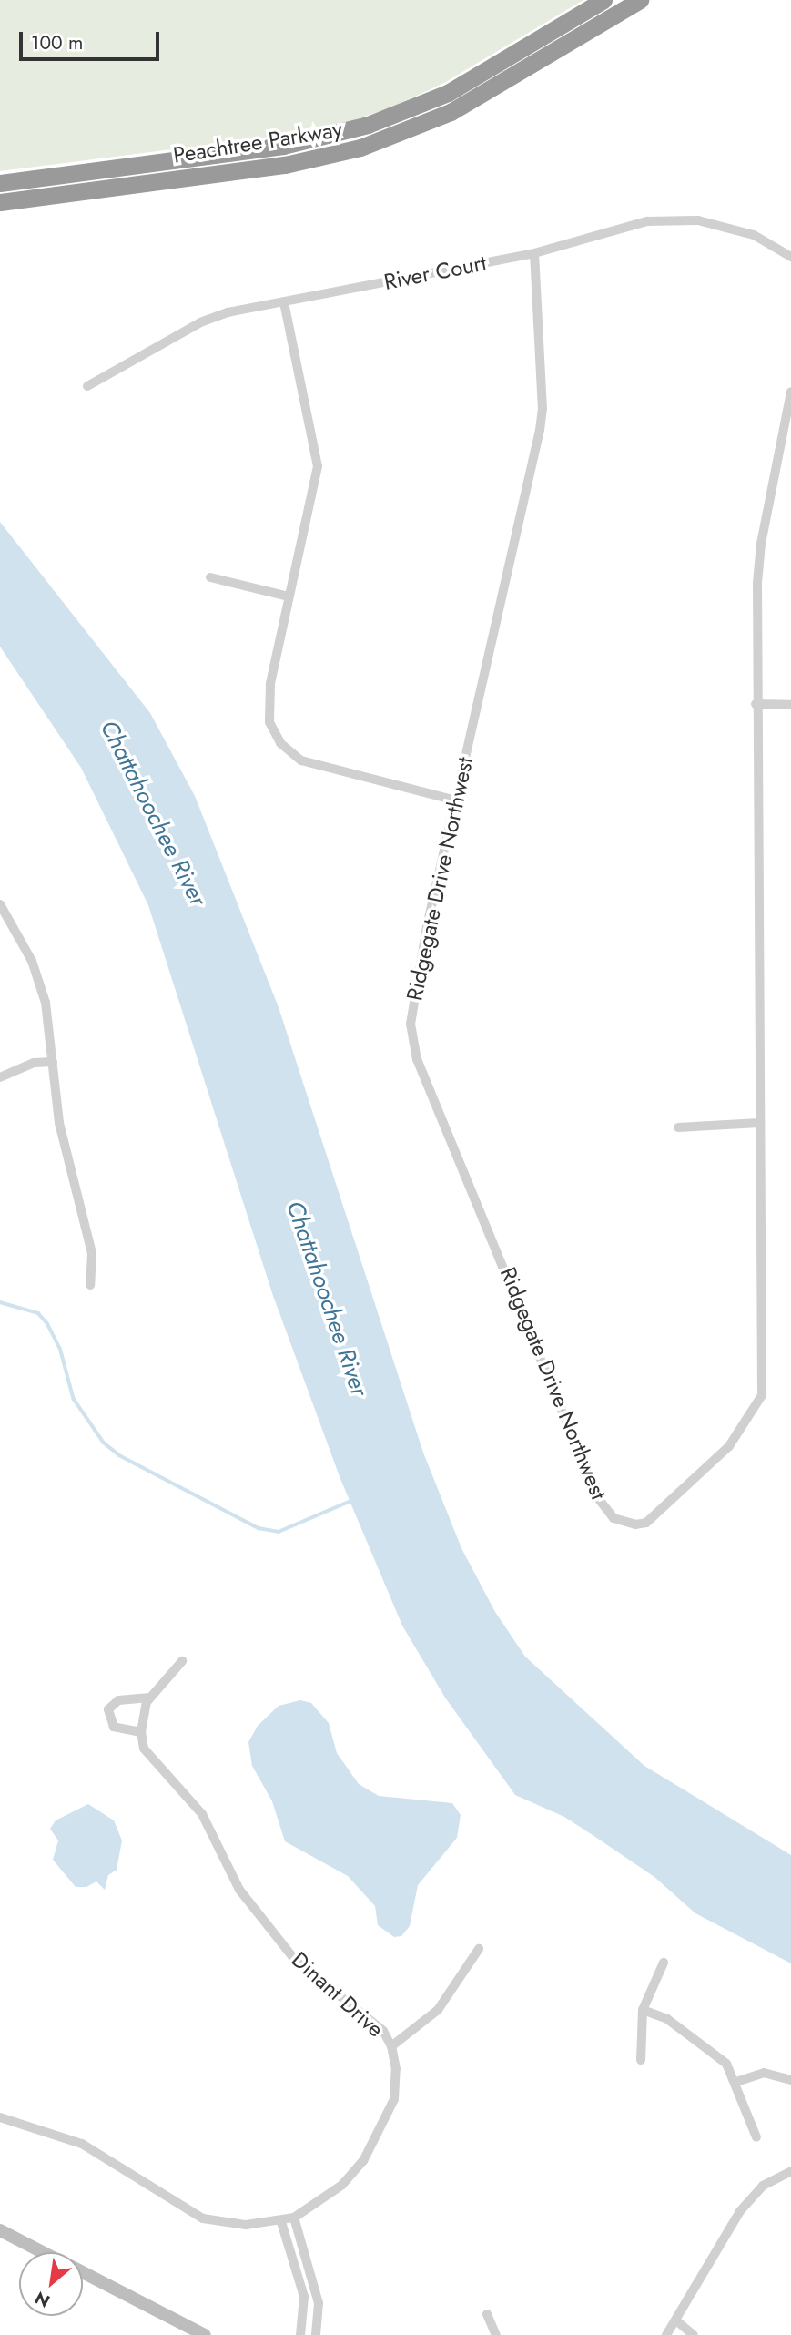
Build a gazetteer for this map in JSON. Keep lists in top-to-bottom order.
{
  "streets": {
    "highway": ["Peachtree Parkway"],
    "street": ["River Court", "Ridgegate Drive Northwest", "Dinant Drive"]
  },
  "crossings": [
    ["River Court", "Ridgegate Drive Northwest"]
  ],
  "water": ["Chattahoochee River"],
  "scale_bar": "100 m",
  "north": "bottom left"
}
